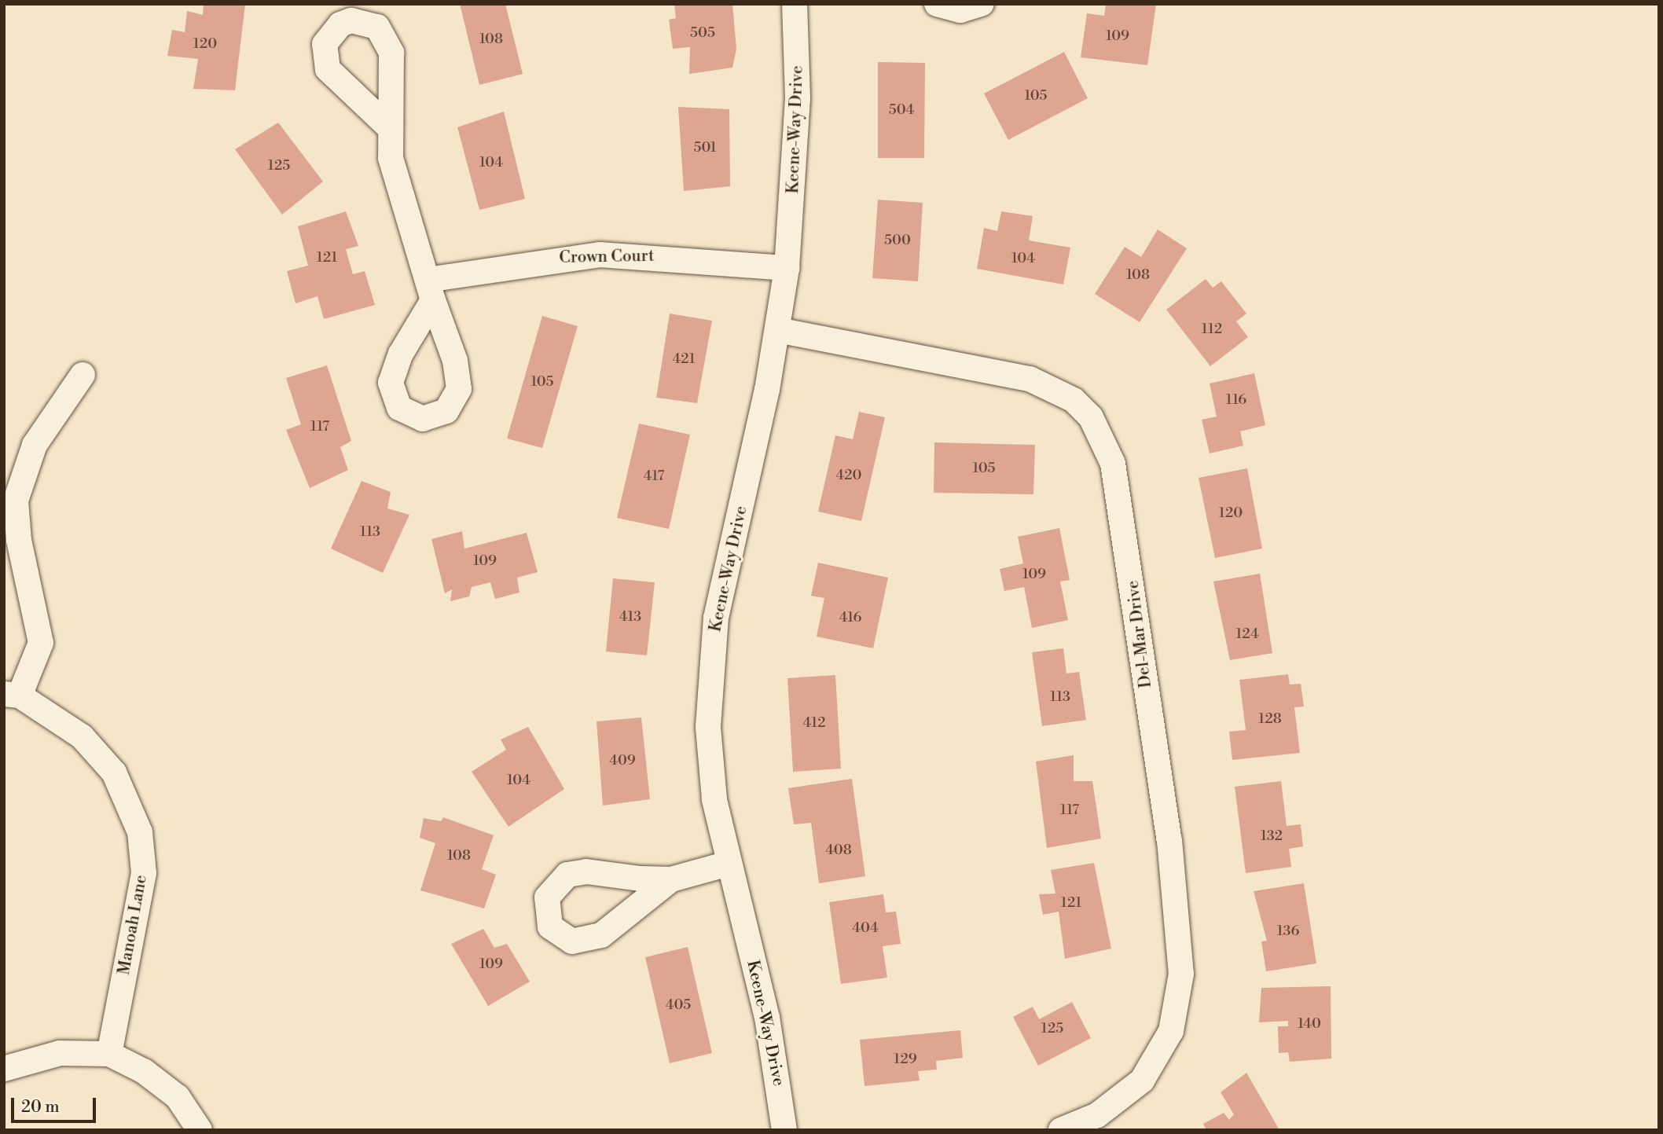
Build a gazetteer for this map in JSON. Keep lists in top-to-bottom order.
{
  "streets": {
    "street": [
      "Keene-Way Drive",
      "Crown Court",
      "Del-Mar Drive",
      "Manoah Lane"
    ]
  },
  "crossings": [
    ["Keene-Way Drive", "Crown Court"],
    ["Keene-Way Drive", "Del-Mar Drive"]
  ],
  "house_numbers": [
    "505",
    "109",
    "108",
    "120",
    "105",
    "504",
    "501",
    "104",
    "125",
    "500",
    "121",
    "104",
    "108",
    "112",
    "421",
    "105",
    "116",
    "117",
    "105",
    "420",
    "417",
    "120",
    "113",
    "109",
    "109",
    "413",
    "416",
    "124",
    "113",
    "128",
    "412",
    "409",
    "104",
    "117",
    "132",
    "408",
    "108",
    "121",
    "404",
    "136",
    "109",
    "405",
    "140",
    "125",
    "129"
  ],
  "scale_bar": "20 m"
}
